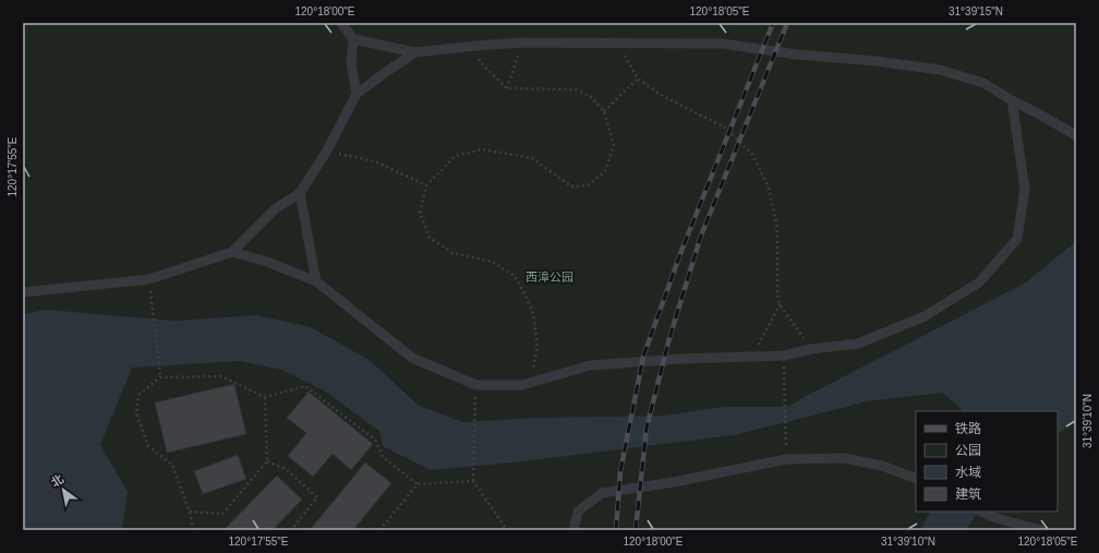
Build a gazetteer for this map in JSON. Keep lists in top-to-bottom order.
{
  "parks": ["西漳公园"],
  "legend": [
    "铁路",
    "公园",
    "水域",
    "建筑"
  ],
  "north": "top left",
  "coordinates": [
    "120°18'00\"E",
    "120°18'05\"E",
    "31°39'15\"N",
    "120°17'55\"E",
    "31°39'10\"N"
  ]
}
